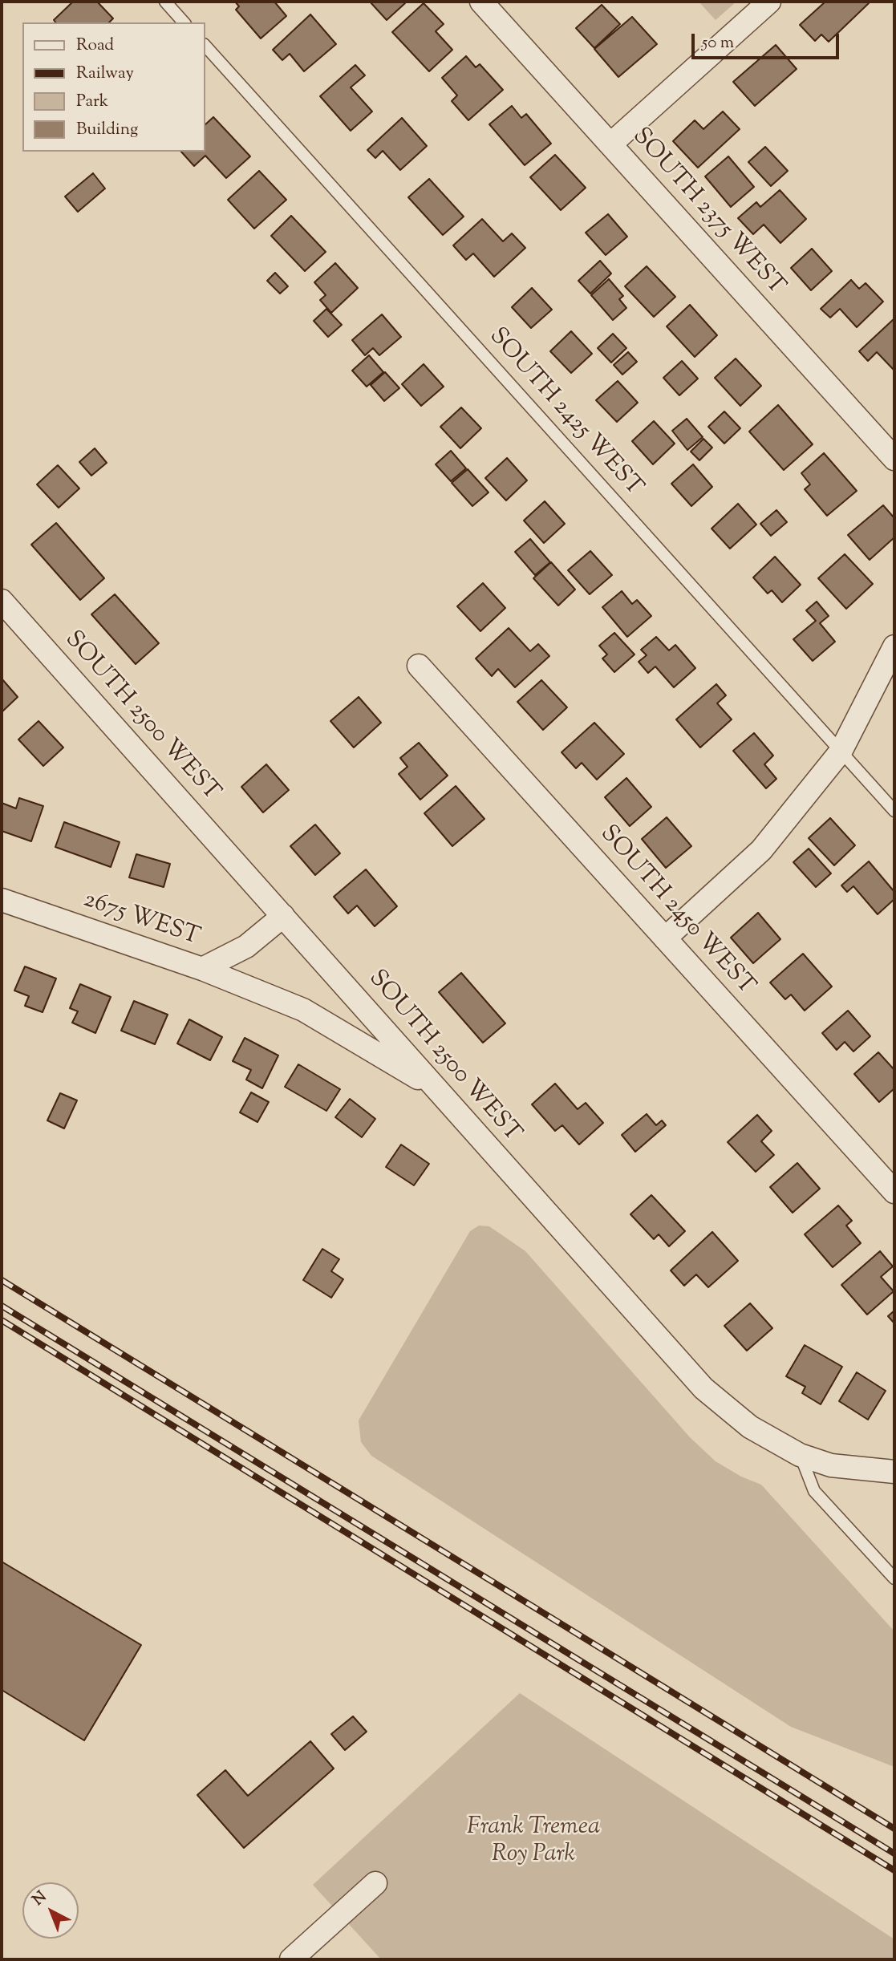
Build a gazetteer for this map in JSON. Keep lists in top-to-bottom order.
{
  "streets": {
    "street": [
      "SOUTH 2375 WEST",
      "SOUTH 2500 WEST",
      "SOUTH 2450 WEST",
      "2675 WEST"
    ],
    "lane": ["SOUTH 2425 WEST"]
  },
  "crossings": [
    ["SOUTH 2500 WEST", "2675 WEST"]
  ],
  "parks": ["Frank Tremea Roy Park"],
  "legend": [
    "Road",
    "Railway",
    "Park",
    "Building"
  ],
  "scale_bar": "50 m",
  "north": "top left"
}
